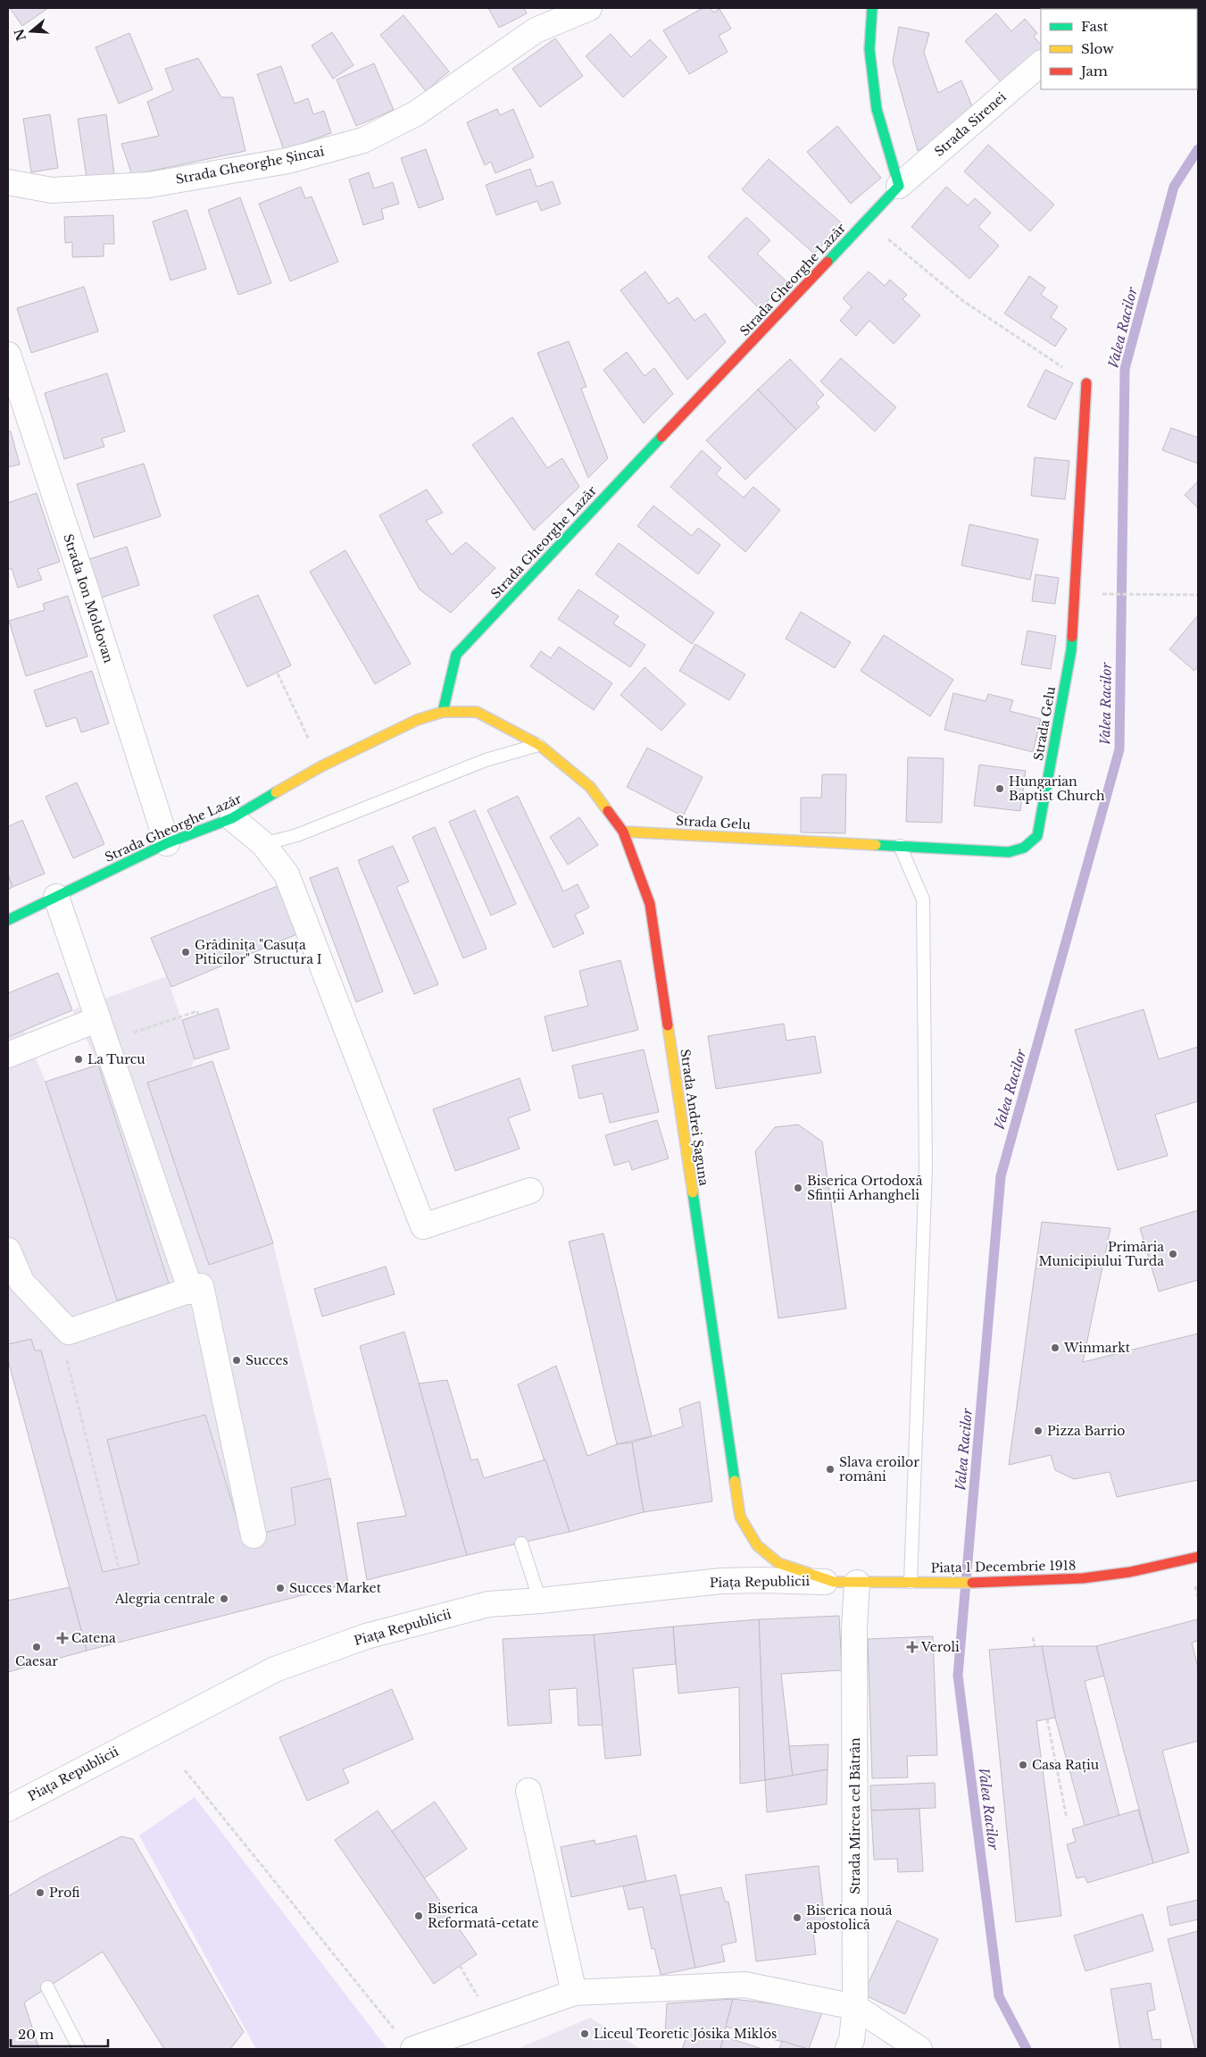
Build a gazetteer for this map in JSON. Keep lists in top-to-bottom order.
{
  "streets": {
    "main road": [
      "Strada Gheorghe Lazăr",
      "Strada Gelu",
      "Strada Andrei Șaguna",
      "Piața 1 Decembrie 1918"
    ],
    "street": [
      "Strada Sirenei",
      "Strada Gheorghe Șincai",
      "Strada Ion Moldovan",
      "Piața Republicii",
      "Strada Mircea cel Bătrân"
    ]
  },
  "crossings": [
    ["Strada Sirenei", "Strada Gheorghe Lazăr"],
    ["Strada Gheorghe Lazăr", "Strada Ion Moldovan"],
    ["Strada Gheorghe Lazăr", "Strada Andrei Șaguna"],
    ["Strada Gelu", "Strada Andrei Șaguna"],
    ["Strada Andrei Șaguna", "Piața 1 Decembrie 1918"],
    ["Strada Andrei Șaguna", "Piața Republicii"],
    ["Strada Andrei Șaguna", "Strada Mircea cel Bătrân"],
    ["Piața 1 Decembrie 1918", "Piața Republicii"],
    ["Piața 1 Decembrie 1918", "Strada Mircea cel Bătrân"],
    ["Piața Republicii", "Strada Mircea cel Bătrân"]
  ],
  "water": ["Valea Racilor"],
  "places": {
    "other": [
      "Hungarian Baptist Church",
      "Grădinița \"Casuța Piticilor\" Structura I",
      "La Turcu",
      "Biserica Ortodoxă Sfinții Arhangheli",
      "Primăria Municipiului Turda",
      "Winmarkt",
      "Succes",
      "Pizza Barrio",
      "Slava eroilor români",
      "Succes Market",
      "Alegria centrale",
      "Caesar",
      "Casa Rațiu",
      "Profi",
      "Biserica Reformată-cetate",
      "Biserica nouă apostolică",
      "Liceul Teoretic Jósika Miklós"
    ],
    "health": ["Catena", "Veroli"]
  },
  "legend": ["Fast", "Slow", "Jam"],
  "scale_bar": "20 m",
  "north": "left"
}
